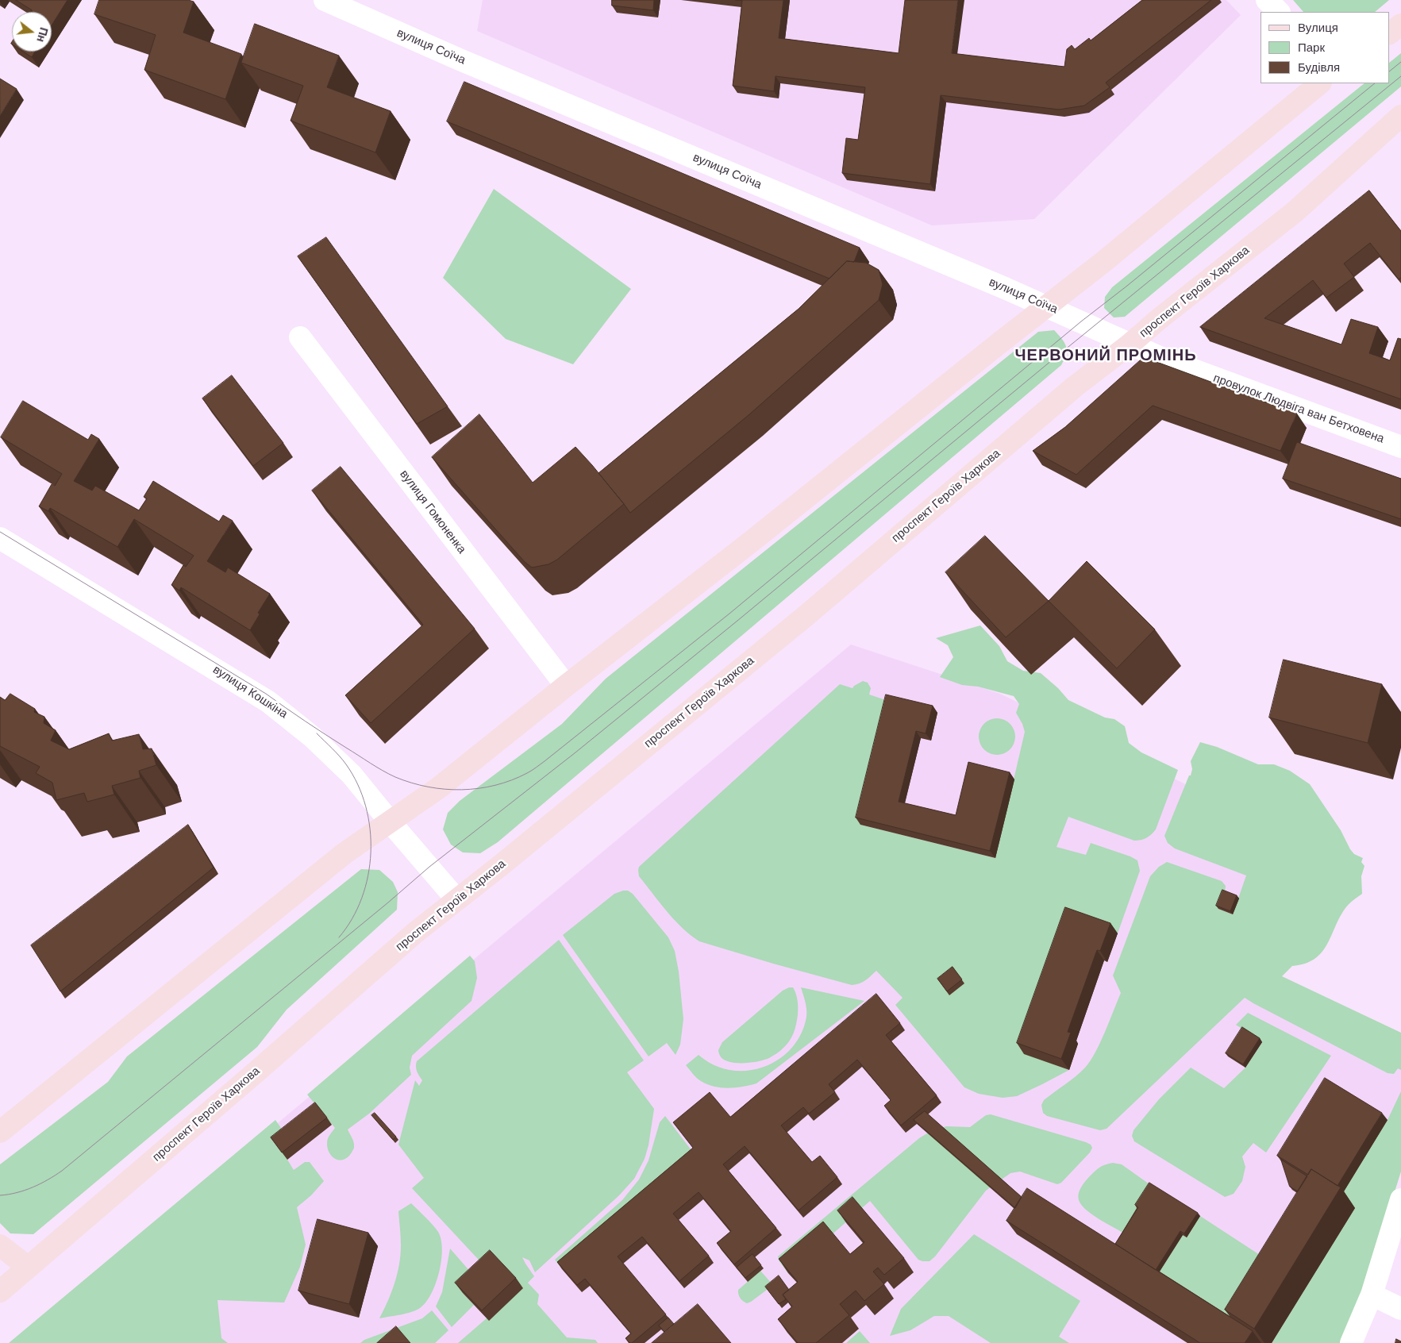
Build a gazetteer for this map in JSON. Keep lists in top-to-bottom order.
{
  "streets": {
    "main road": ["проспект Героїв Харкова"],
    "street": [
      "вулиця Соїча",
      "провулок Людвіга ван Бетховена",
      "вулиця Гомоненка",
      "вулиця Кошкіна"
    ]
  },
  "crossings": [
    ["вулиця Соїча", "проспект Героїв Харкова"],
    ["вулиця Соїча", "провулок Людвіга ван Бетховена"],
    ["проспект Героїв Харкова", "провулок Людвіга ван Бетховена"],
    ["проспект Героїв Харкова", "вулиця Кошкіна"]
  ],
  "districts": ["ЧЕРВОНИЙ ПРОМІНЬ"],
  "legend": ["Вулиця", "Парк", "Будівля"],
  "north": "right"
}
